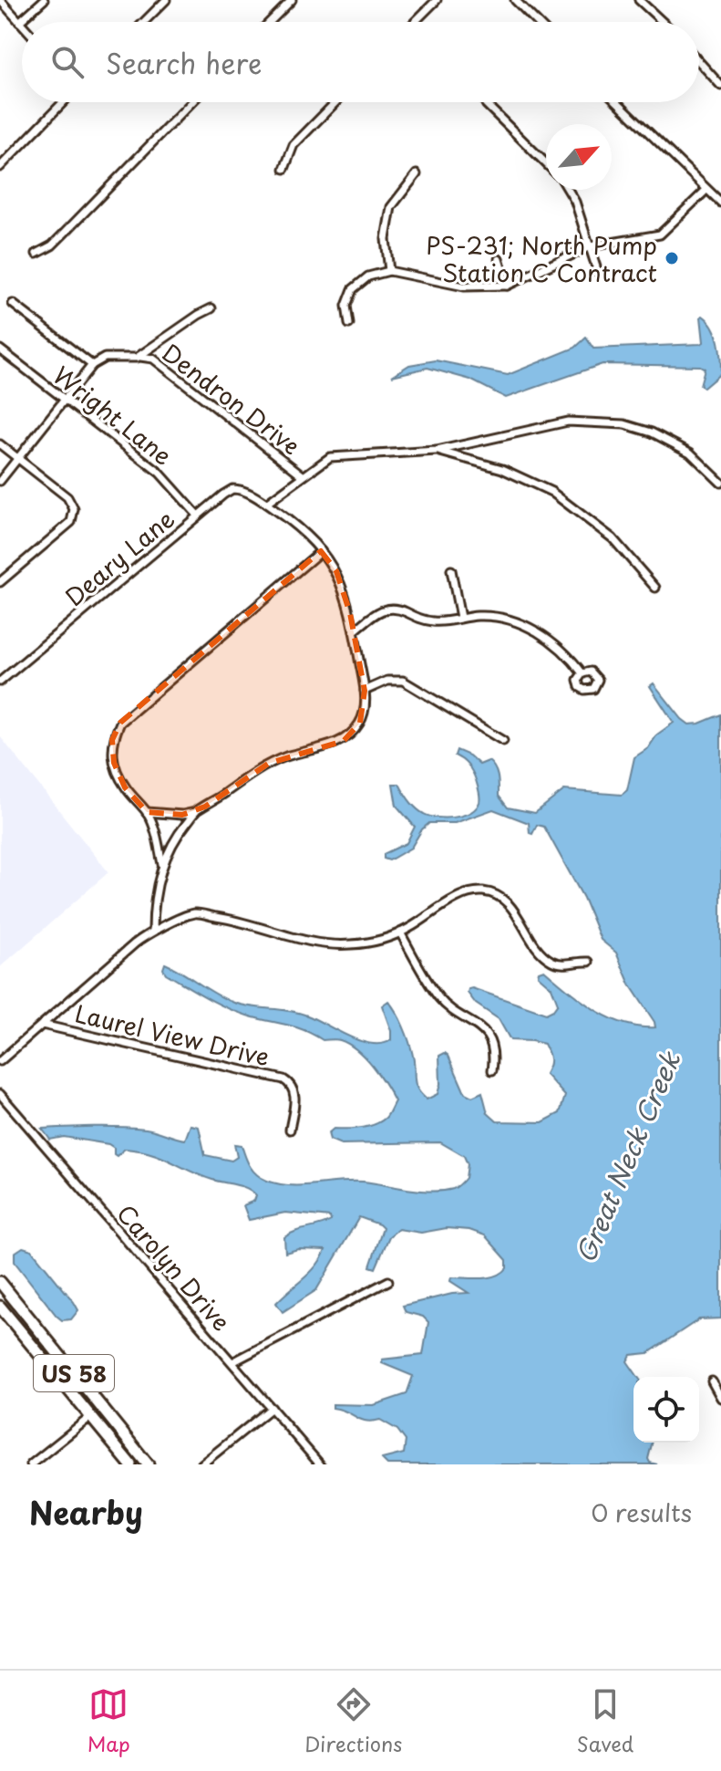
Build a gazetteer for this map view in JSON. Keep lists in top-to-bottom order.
{
  "streets": {
    "main road": ["US 58"],
    "street": [
      "Dendron Drive",
      "Wright Lane",
      "Deary Lane",
      "Laurel View Drive",
      "Carolyn Drive"
    ]
  },
  "crossings": [
    ["Wright Lane", "Deary Lane"]
  ],
  "water": ["Great Neck Creek"],
  "places": ["PS-231; North Pump Station C Contract"],
  "north": "top right",
  "page": {
    "search": "Search here",
    "heading": ["Nearby", "0 results"],
    "nav": ["Map", "Directions", "Saved"]
  }
}
